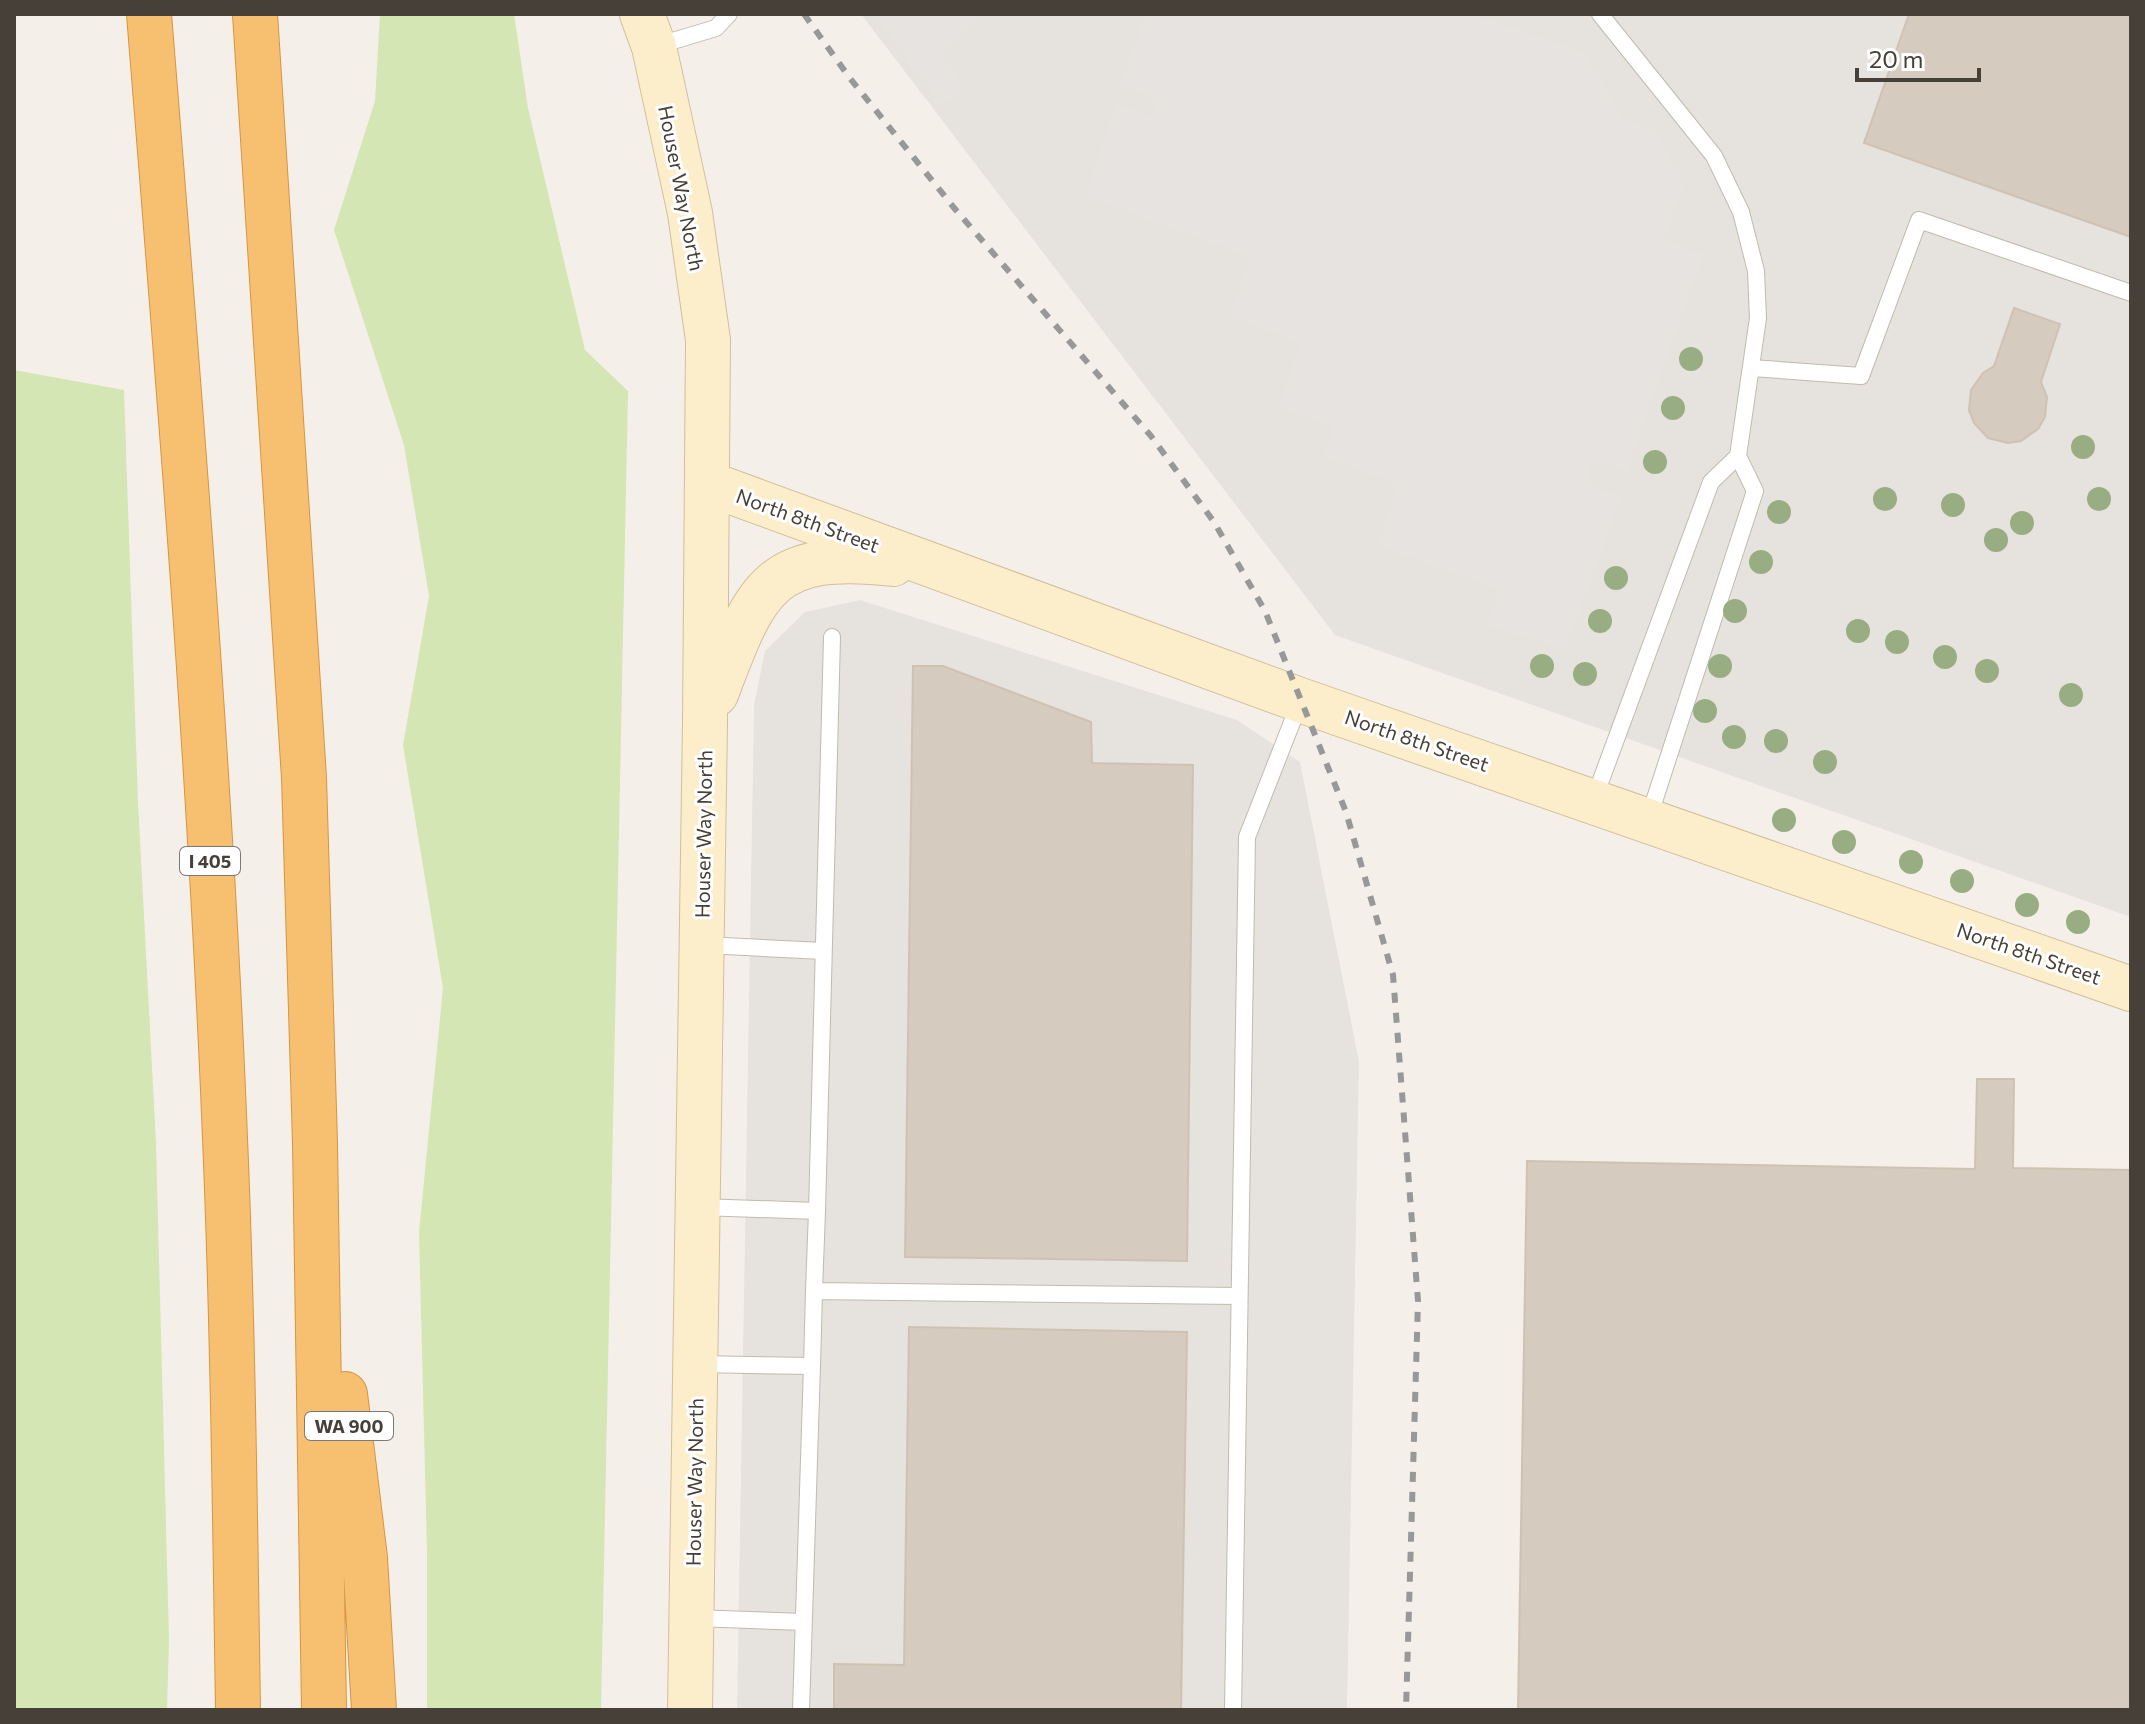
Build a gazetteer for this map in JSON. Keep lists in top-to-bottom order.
{
  "streets": {
    "highway": ["I 405", "WA 900"],
    "street": ["Houser Way North", "North 8th Street"]
  },
  "crossings": [
    ["Houser Way North", "North 8th Street"]
  ],
  "scale_bar": "20 m"
}
